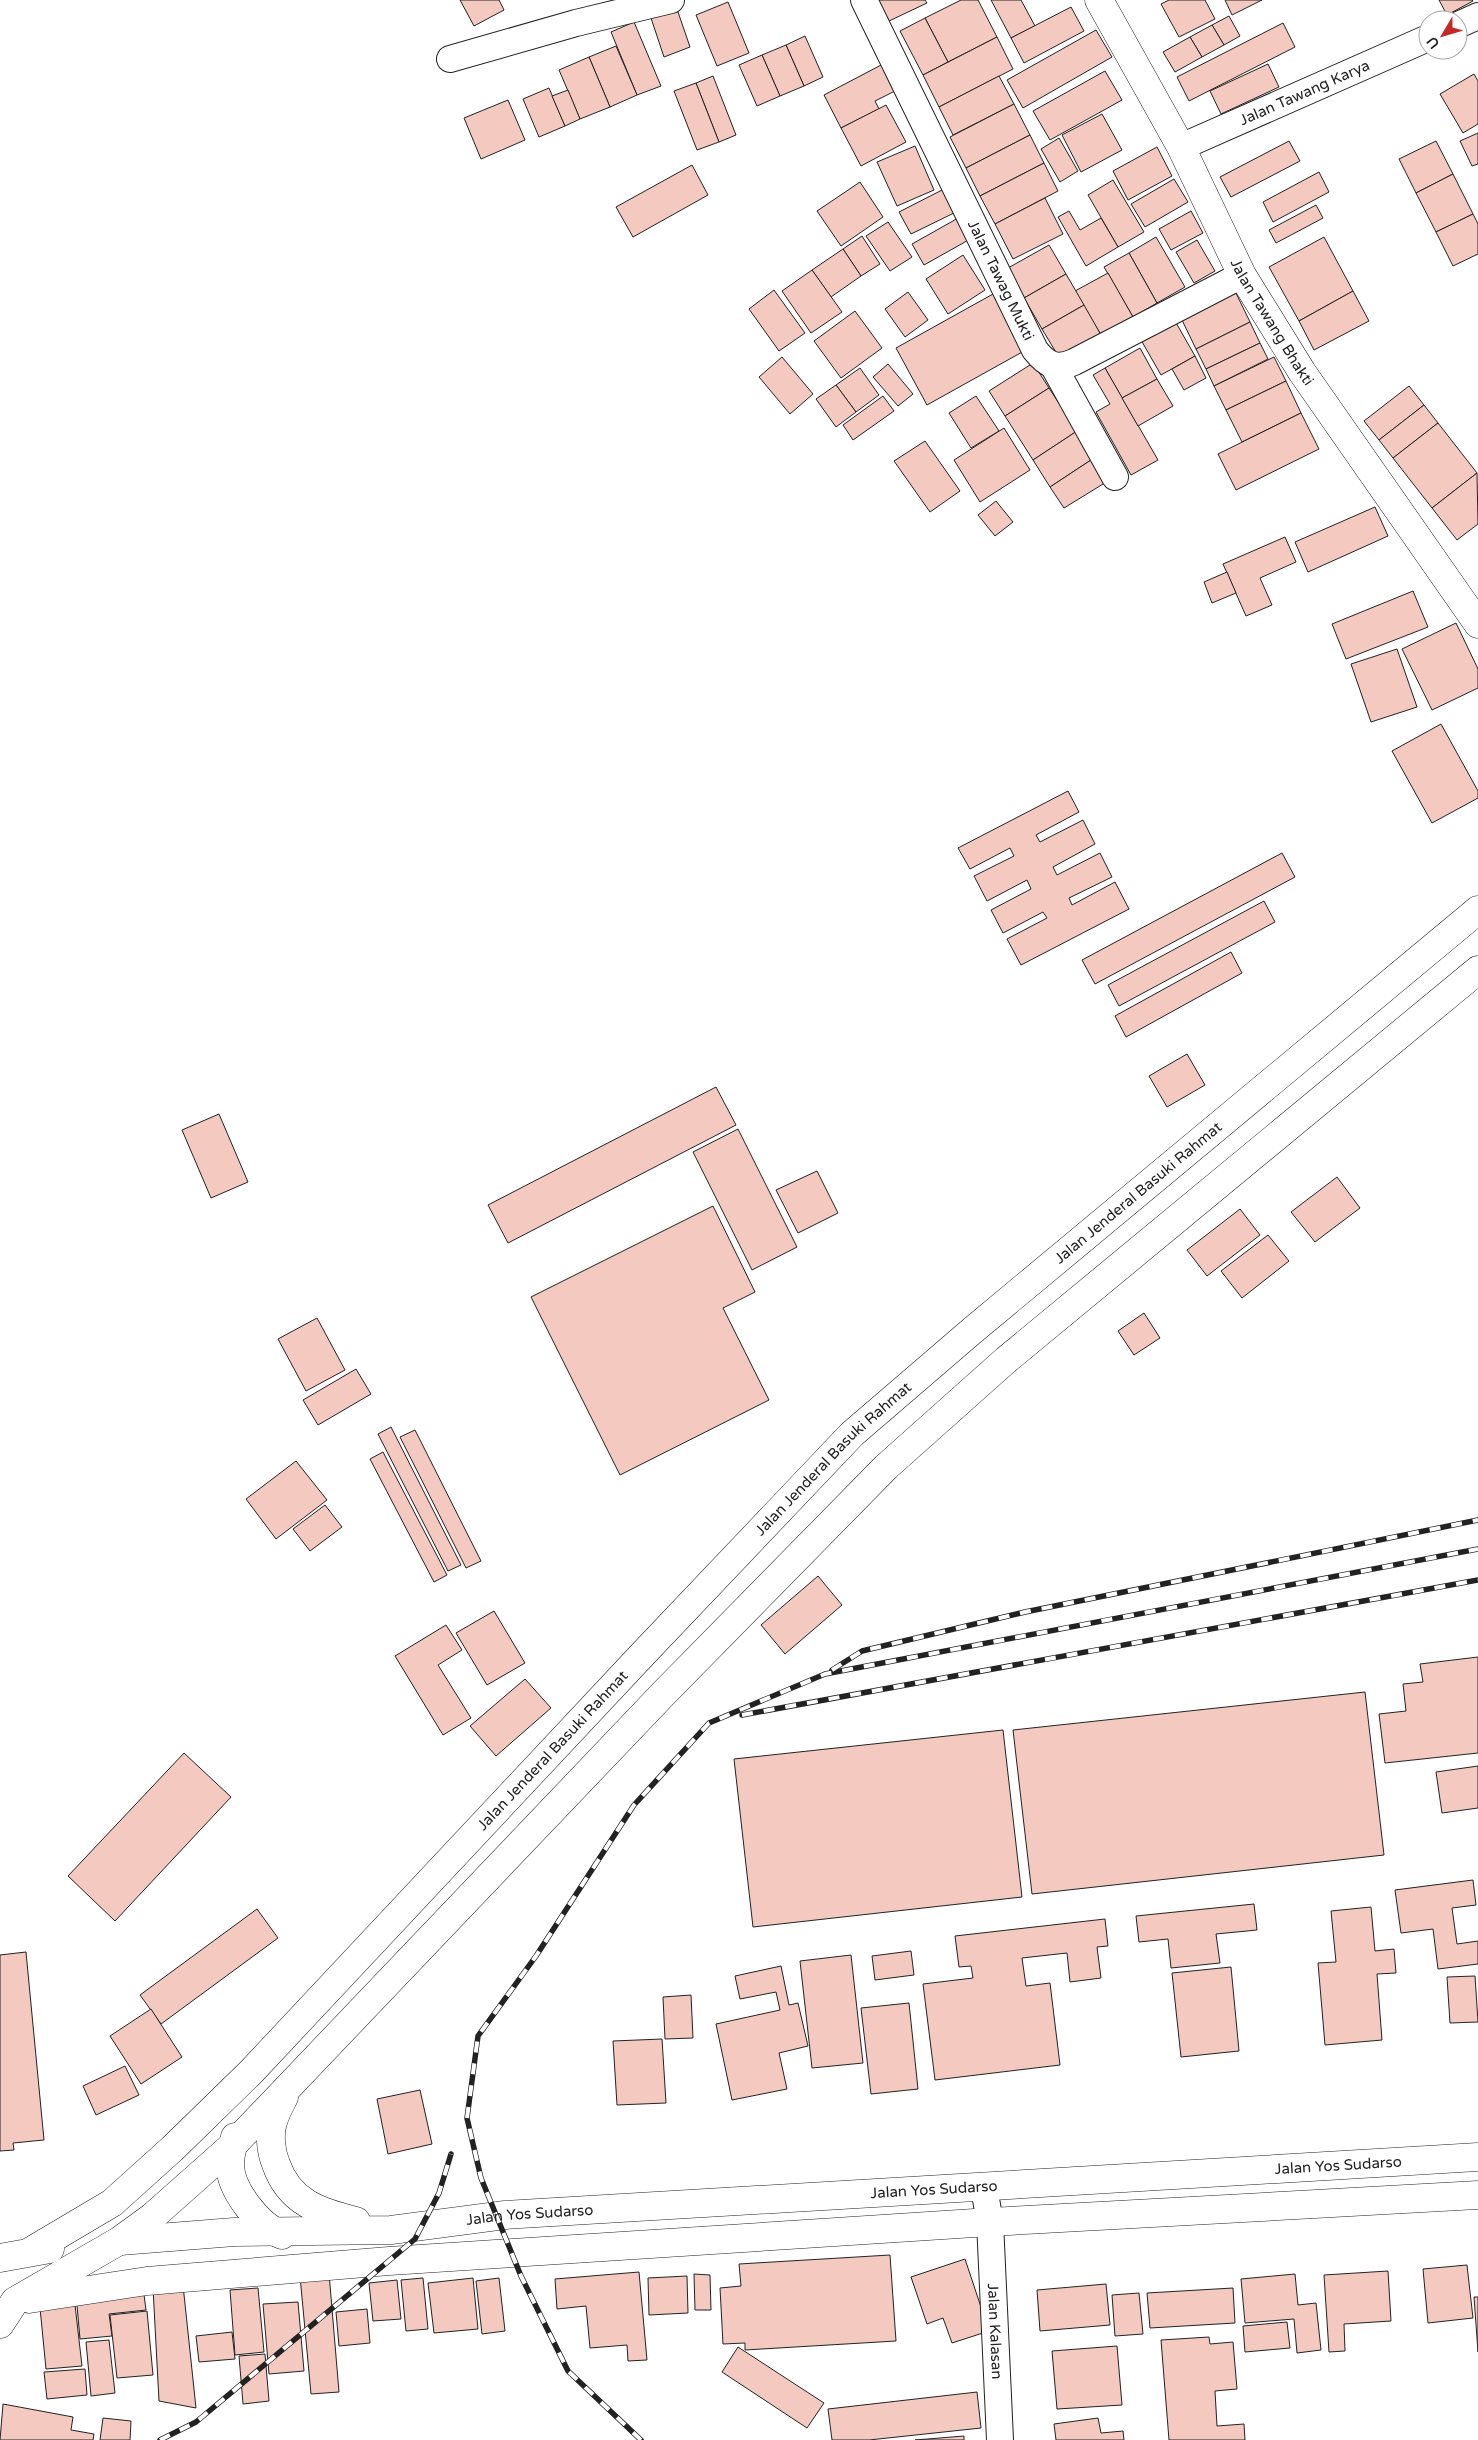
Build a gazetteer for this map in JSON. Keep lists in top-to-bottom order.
{
  "streets": {
    "main road": ["Jalan Tawang Bhakti", "Jalan Jenderal Basuki Rahmat", "Jalan Yos Sudarso"],
    "street": ["Jalan Tawang Karya", "Jalan Tawag Mukti", "Jalan Kalasan"]
  },
  "crossings": [
    ["Jalan Tawang Karya", "Jalan Tawang Bhakti"],
    ["Jalan Yos Sudarso", "Jalan Kalasan"]
  ],
  "north": "bottom left"
}
